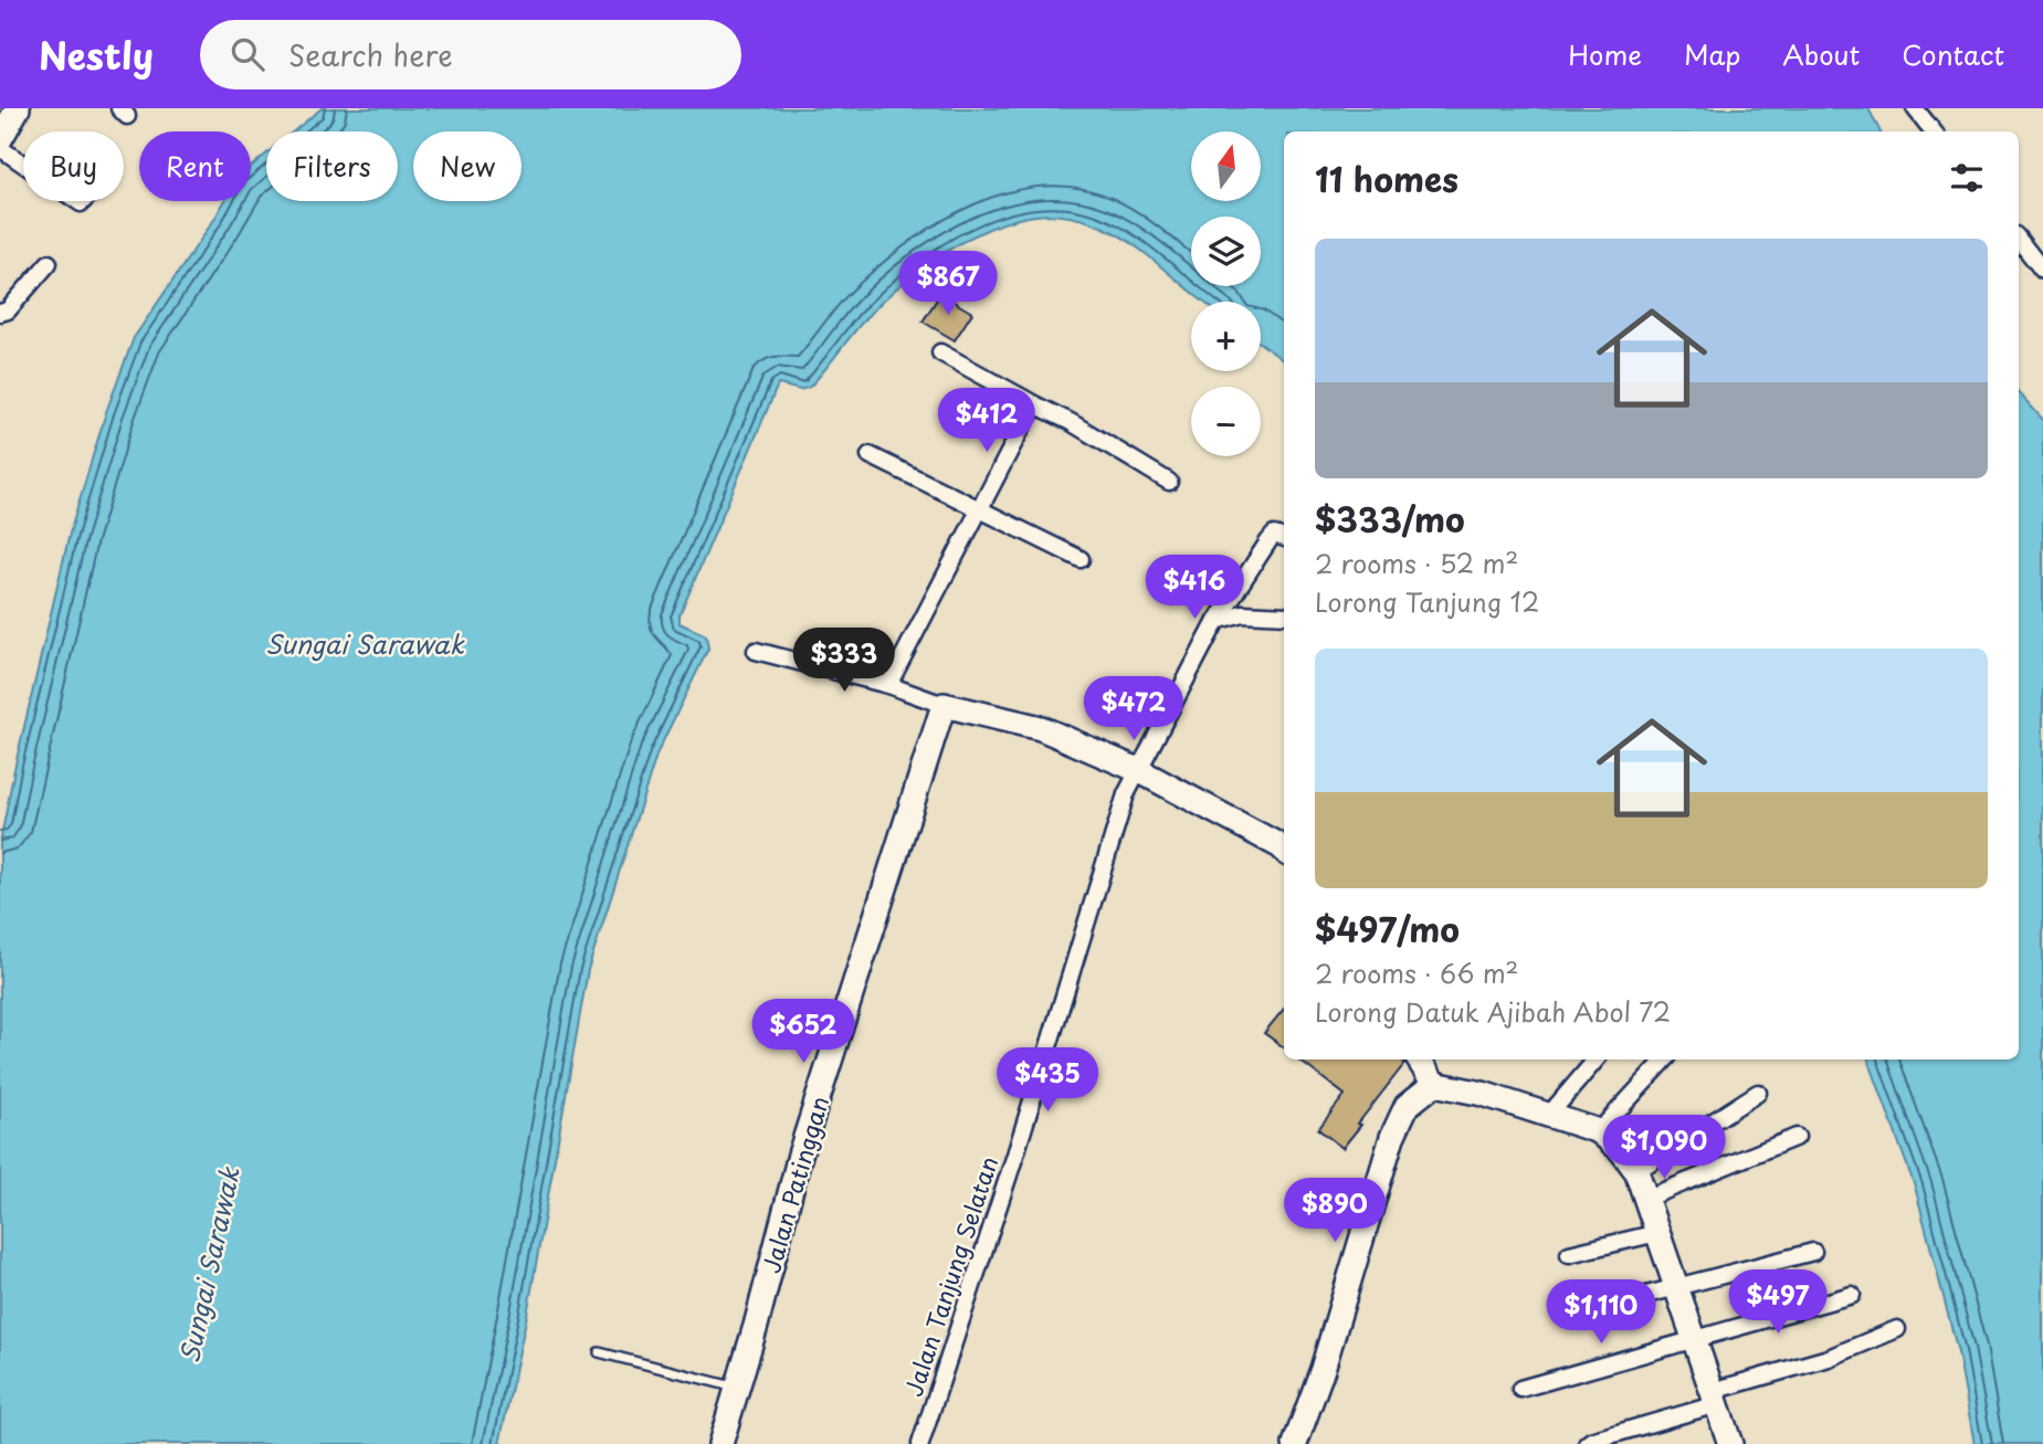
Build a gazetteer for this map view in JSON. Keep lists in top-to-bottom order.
{
  "streets": {
    "main road": ["Jalan Patinggan"],
    "street": ["Jalan Tanjung Selatan"]
  },
  "water": ["Sungai Sarawak"],
  "north": "top",
  "page": {
    "header": "Nestly",
    "search": "Search here",
    "nav": [
      "Home",
      "Map",
      "About",
      "Contact"
    ],
    "map_buttons": ["+", "−"],
    "chip": [
      "Buy",
      "Rent",
      "Filters",
      "New"
    ],
    "heading": "11 homes",
    "list": [
      {
        "name": "$333/mo",
        "note": "2 rooms · 52 m² · Lorong Tanjung 12"
      },
      {
        "name": "$497/mo",
        "note": "2 rooms · 66 m² · Lorong Datuk Ajibah Abol 72"
      }
    ],
    "price": [
      "$867",
      "$412",
      "$416",
      "$333",
      "$472",
      "$652",
      "$435",
      "$1,090",
      "$890",
      "$497",
      "$1,110"
    ]
  }
}
